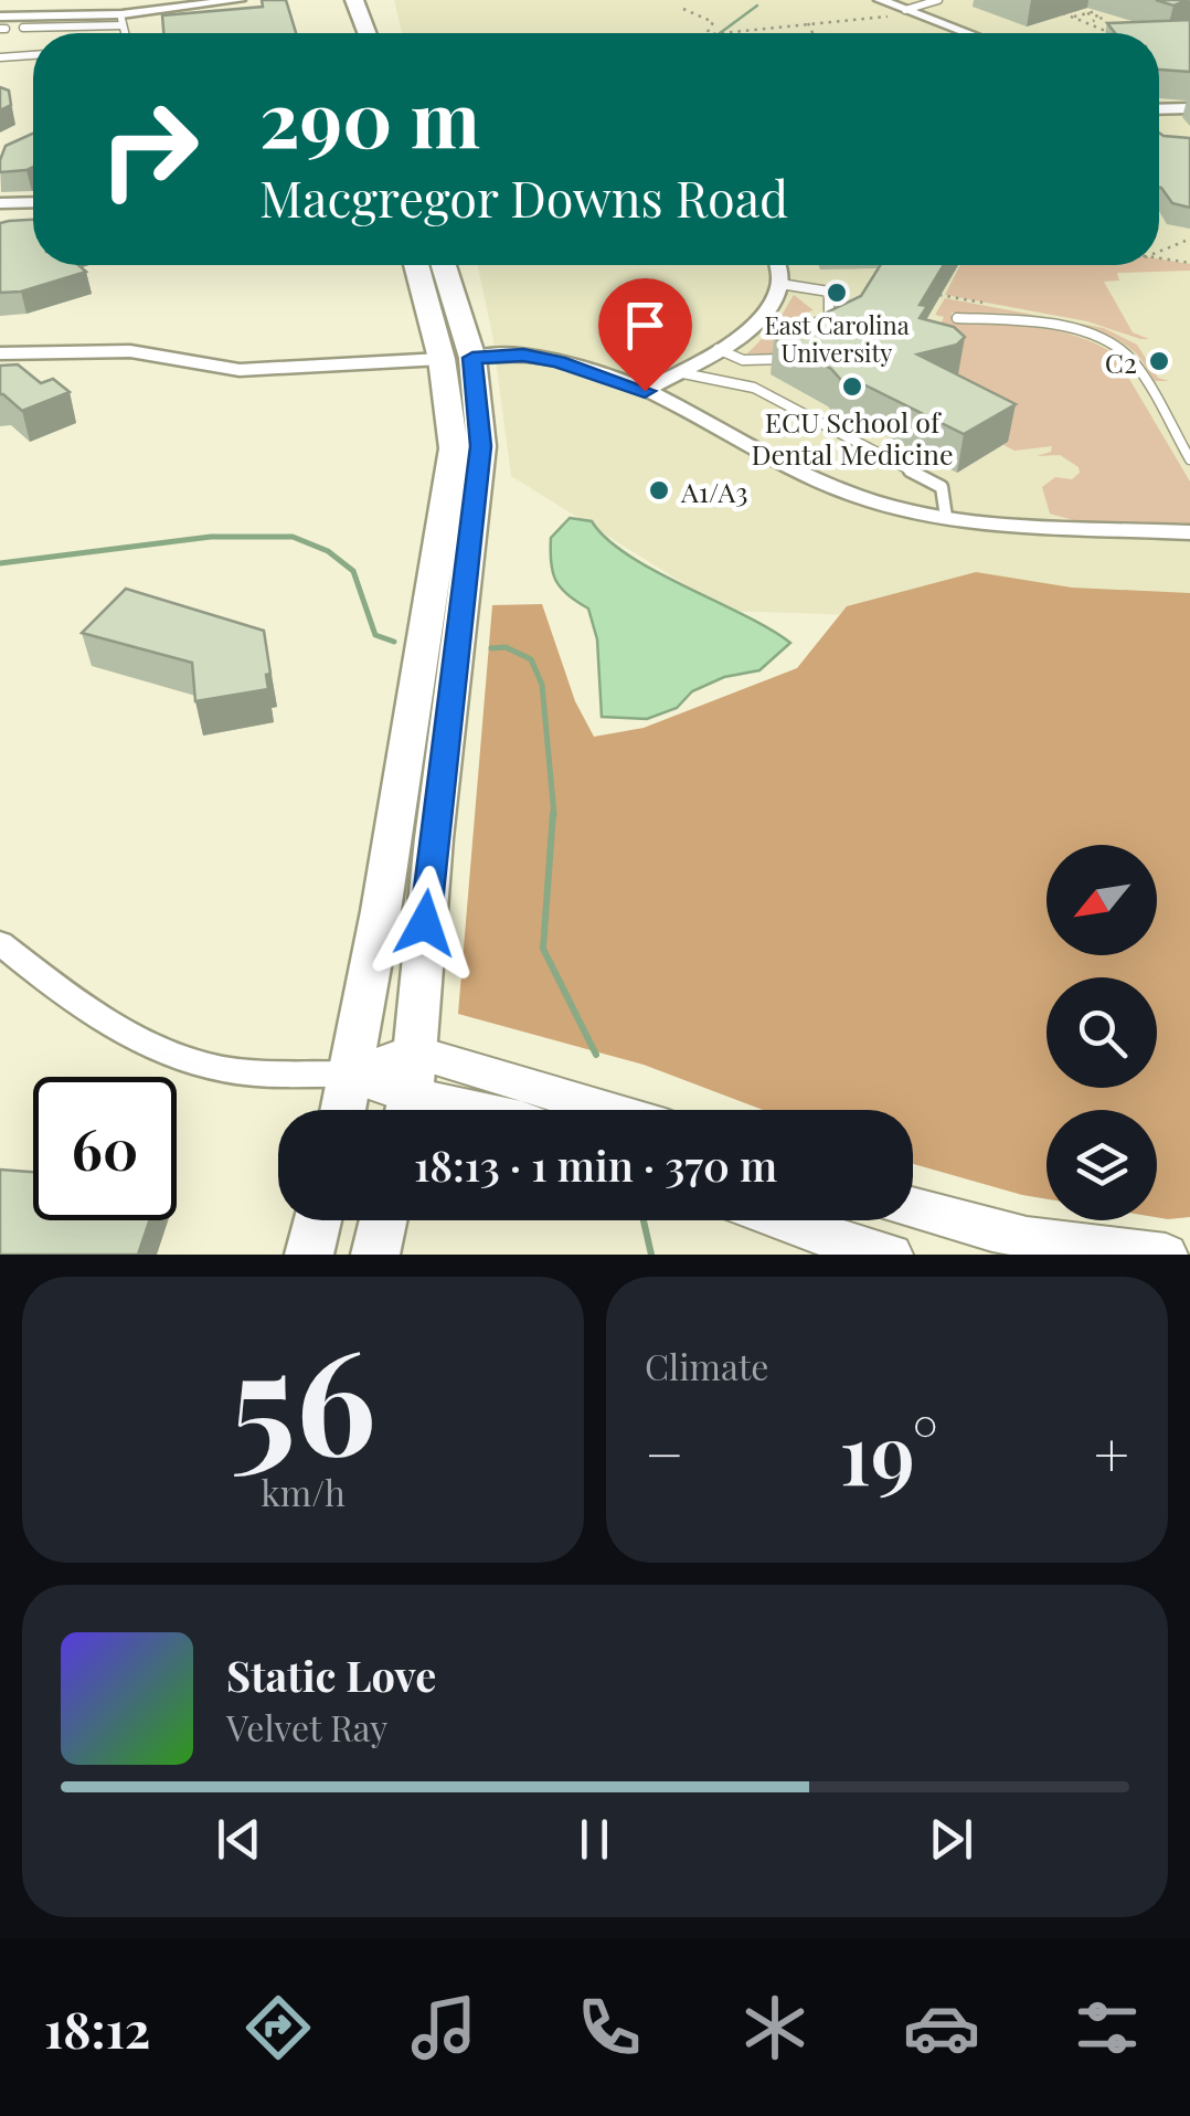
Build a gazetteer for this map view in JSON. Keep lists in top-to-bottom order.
{
  "places": [
    "East Carolina University",
    "C2",
    "ECU School of Dental Medicine",
    "A1/A3"
  ],
  "north": "bottom left",
  "page": {
    "turn": ["290 m", "Macgregor Downs Road"],
    "limit": "60",
    "trip": "18:13 · 1 min · 370 m",
    "tile": [
      ["56", "km/h"],
      "Climate"
    ],
    "heat": ["−", "19°", "+"],
    "song": ["Static Love", "Velvet Ray"],
    "tabs": "18:12"
  }
}
